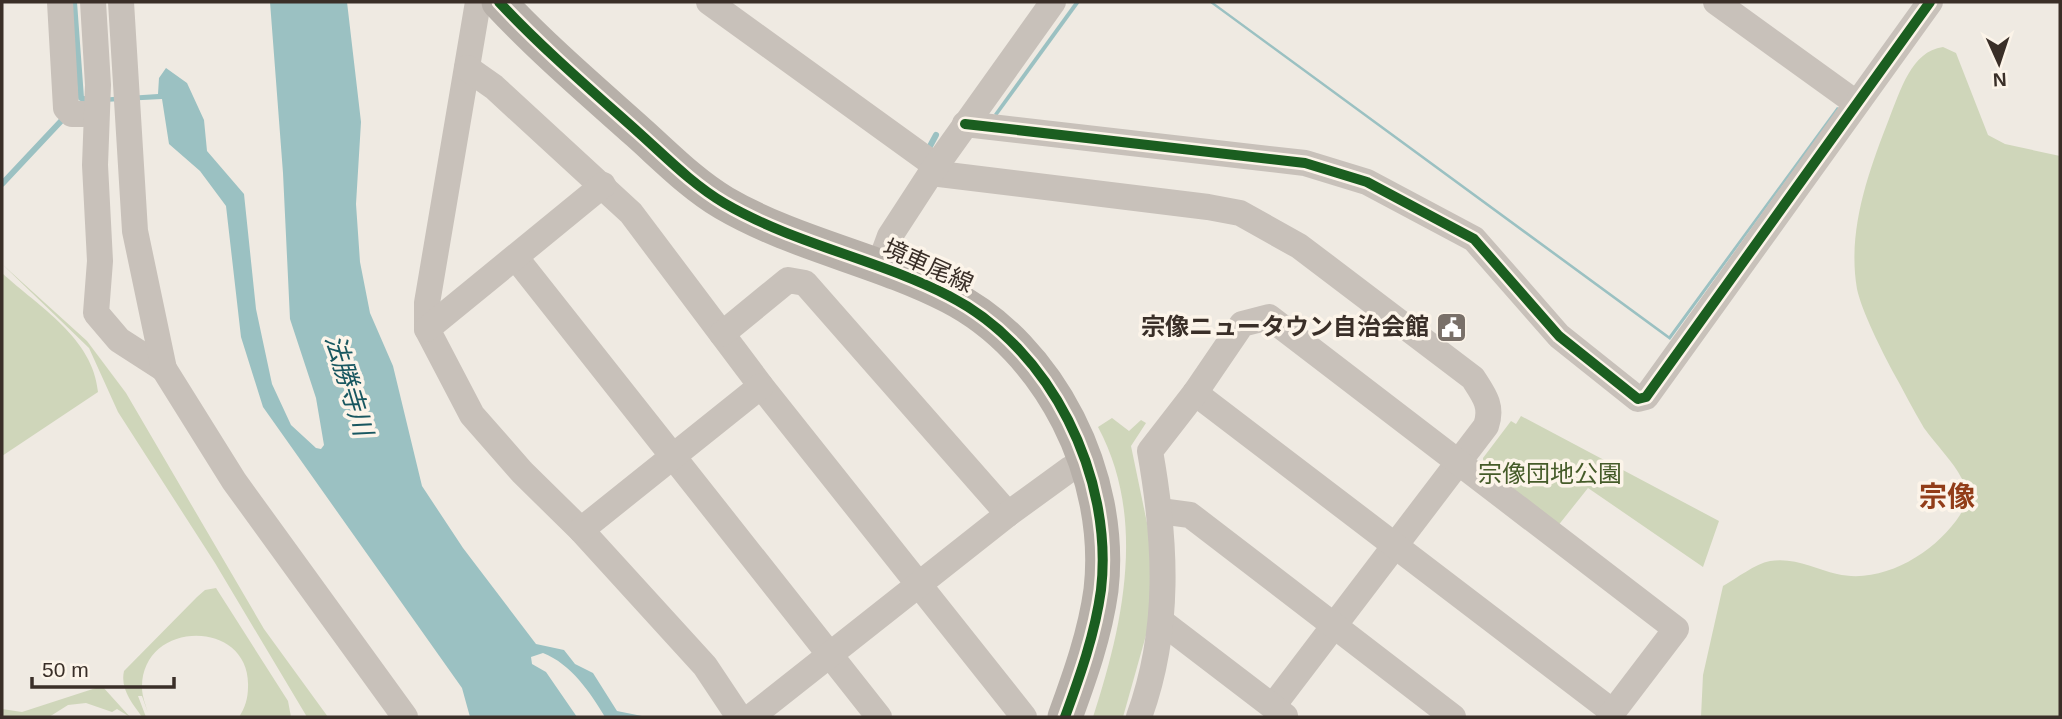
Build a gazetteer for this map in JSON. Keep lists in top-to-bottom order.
{
  "streets": {
    "main road": ["境車尾線"]
  },
  "districts": ["宗像"],
  "water": ["法勝寺川"],
  "parks": ["宗像団地公園"],
  "places": {
    "public building": ["宗像ニュータウン自治会館"]
  },
  "scale_bar": "50 m",
  "north": "bottom"
}
